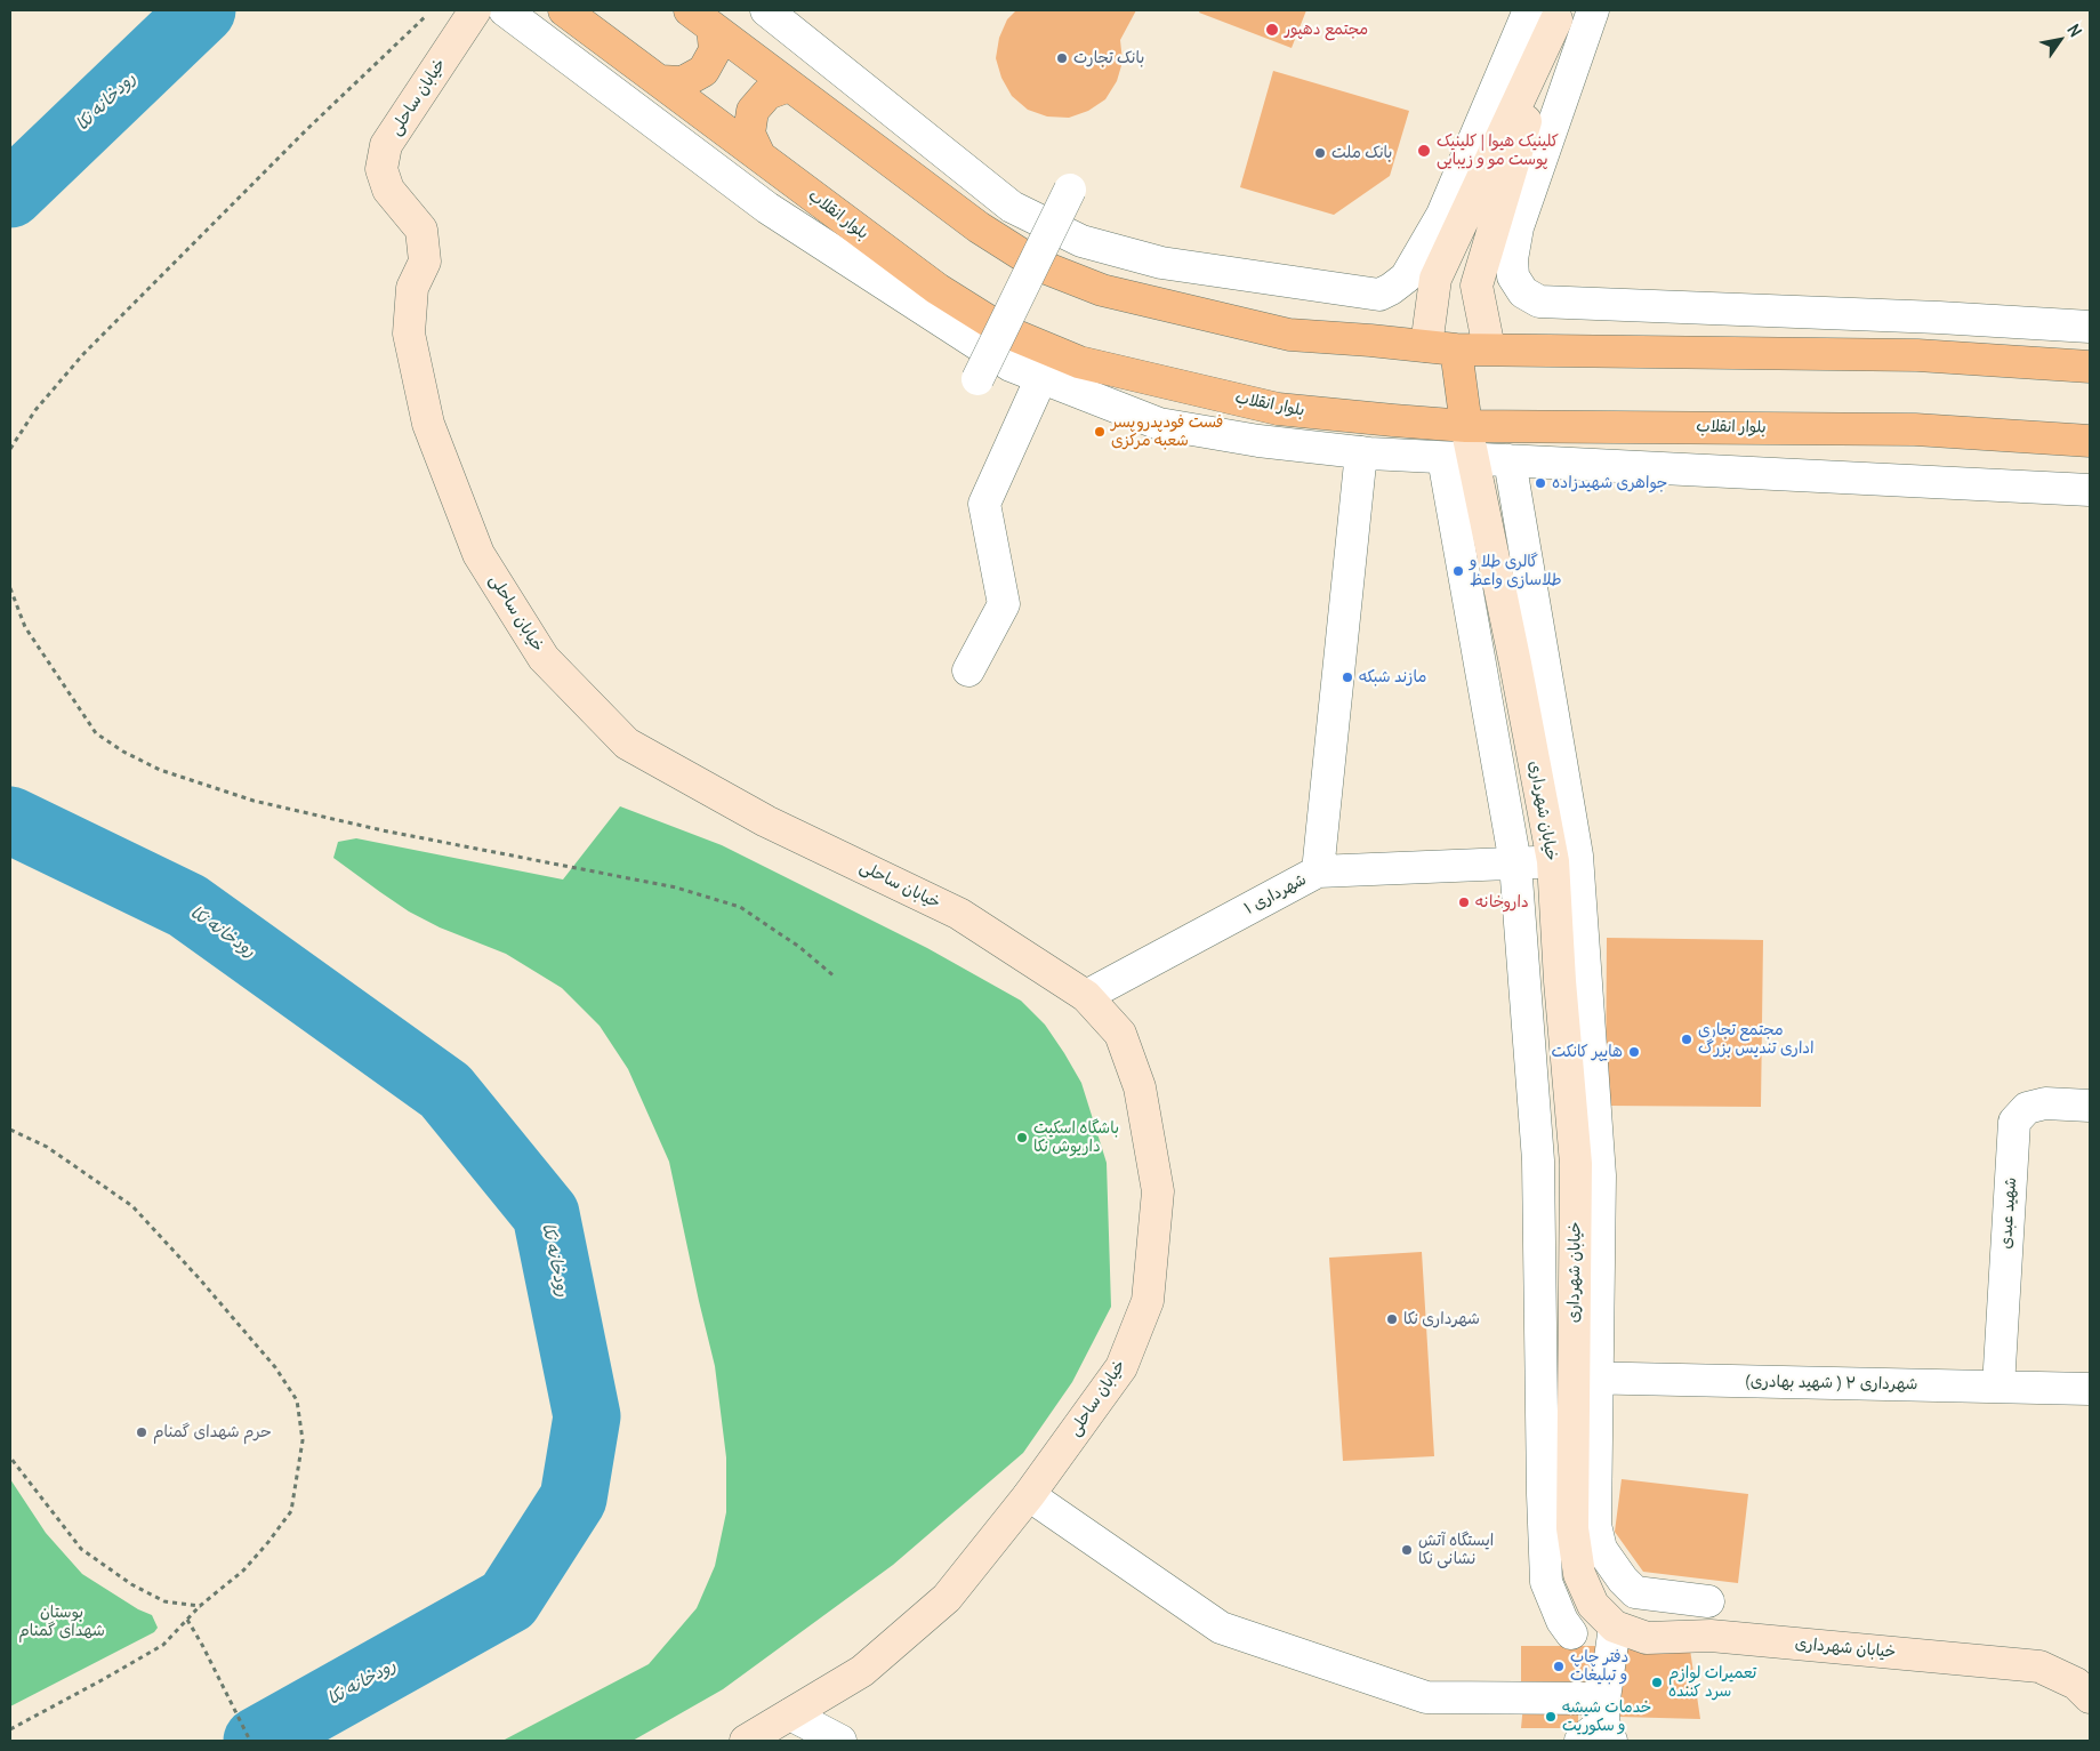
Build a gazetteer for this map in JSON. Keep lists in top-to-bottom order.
{
  "streets": {
    "main road": ["بلوار انقلاب"],
    "street": [
      "خیابان ساحلی",
      "خیابان شهرداری",
      "شهرداری ۱",
      "شهید عبدی",
      "شهرداری ۲ ( شهید بهادری)"
    ]
  },
  "crossings": [
    ["خیابان ساحلی", "شهرداری ۱"],
    ["بلوار انقلاب", "خیابان شهرداری"],
    ["خیابان شهرداری", "شهرداری ۱"],
    ["خیابان شهرداری", "شهرداری ۲ ( شهید بهادری)"],
    ["شهید عبدی", "شهرداری ۲ ( شهید بهادری)"]
  ],
  "water": ["رودخانه نکا"],
  "parks": ["بوستان شهدای گمنام"],
  "places": [
    "مجتمع دهپور",
    "بانک تجارت",
    "کلینیک هیوا | کلینیک پوست مو و زیبایی",
    "بانک ملت",
    "فست فودپدروپسر شعبه مرکزی",
    "جواهری شهیدزاده",
    "گالری طلا و طلاسازی واعظ",
    "مازند شبکه",
    "داروخانه",
    "مجتمع تجاری اداری تندیس بزرگ",
    "هایپر کانکت",
    "باشگاه اسکیت داریوش نکا",
    "شهرداری نکا",
    "حرم شهدای گمنام",
    "ایستگاه آتش نشانی نکا",
    "دفتر چاپ و تبلیغات",
    "تعمیرات لوازم سرد کننده",
    "خدمات شیشه و سکوریت"
  ],
  "north": "top right"
}
